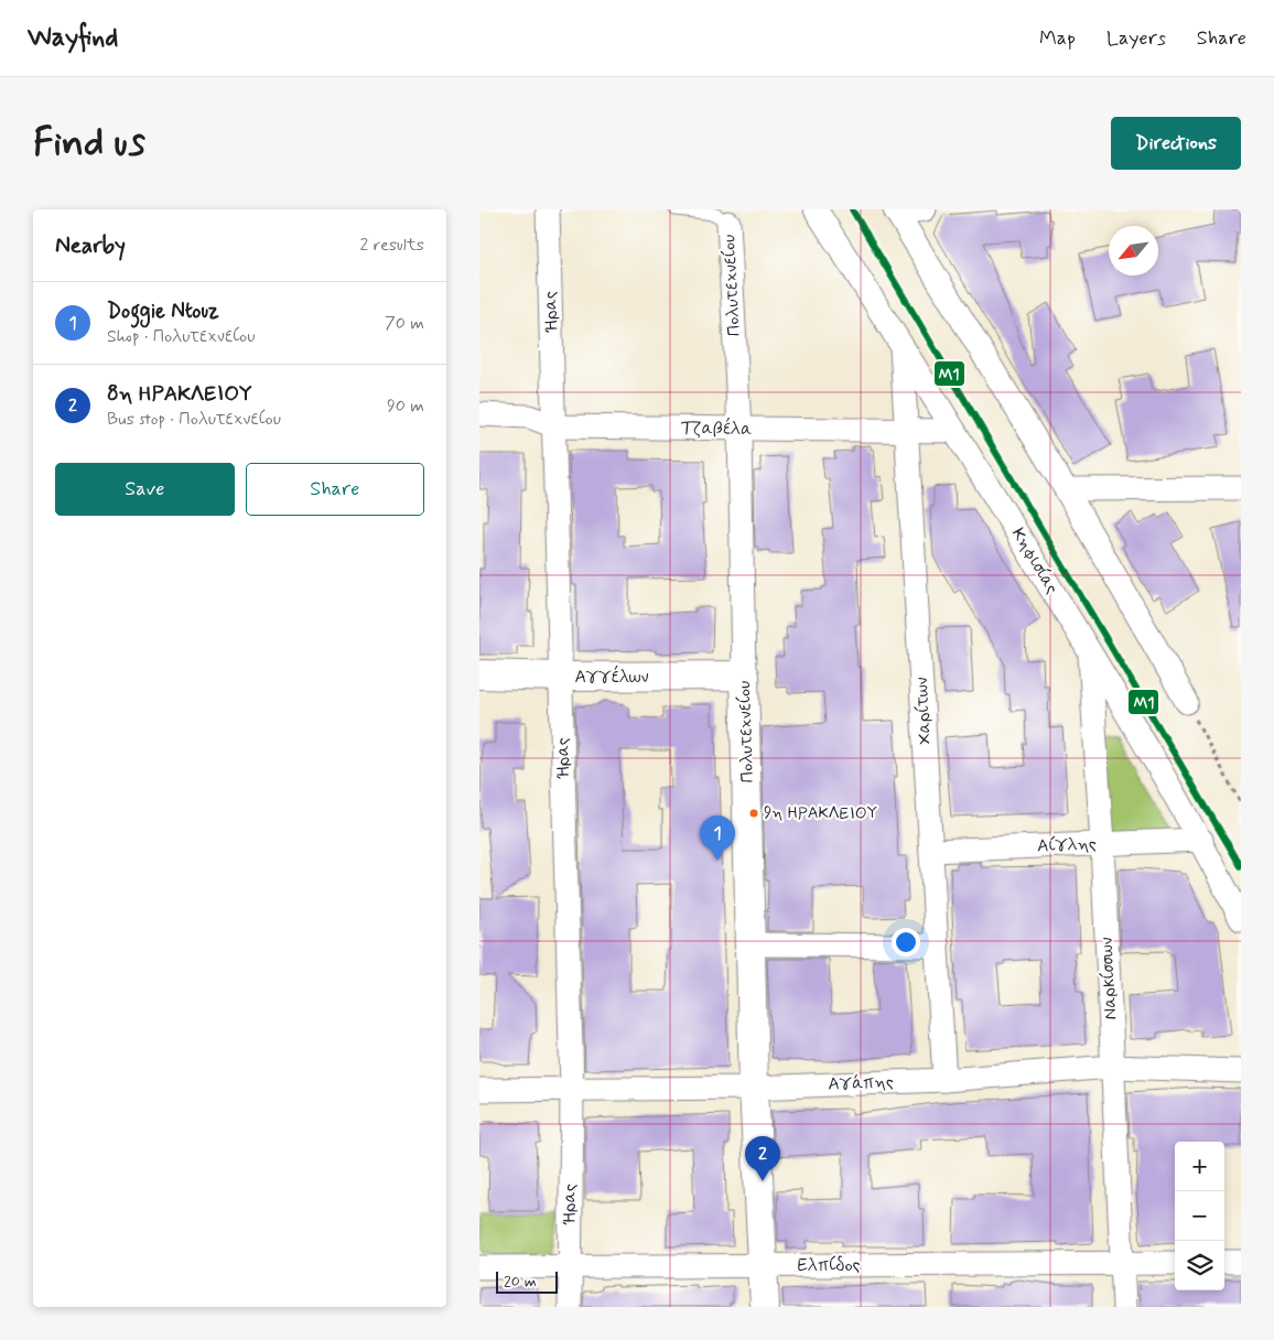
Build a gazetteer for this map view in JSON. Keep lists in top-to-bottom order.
{
  "streets": {
    "street": [
      "Πολυτεχνείου",
      "Ήρας",
      "Τζαβέλα",
      "Κηφισίας",
      "Αγγέλων",
      "Χαρίτων",
      "Αίγλης",
      "Ναρκίσσων",
      "Αγάπης",
      "Ελπίδος"
    ]
  },
  "crossings": [
    ["Πολυτεχνείου", "Τζαβέλα"],
    ["Πολυτεχνείου", "Αγγέλων"],
    ["Πολυτεχνείου", "Αγάπης"],
    ["Πολυτεχνείου", "Ελπίδος"],
    ["Ήρας", "Τζαβέλα"],
    ["Ήρας", "Αγγέλων"],
    ["Ήρας", "Αγάπης"],
    ["Ήρας", "Ελπίδος"],
    ["Τζαβέλα", "Κηφισίας"],
    ["Τζαβέλα", "Χαρίτων"],
    ["Κηφισίας", "Χαρίτων"],
    ["Κηφισίας", "Αίγλης"],
    ["Κηφισίας", "Ναρκίσσων"],
    ["Χαρίτων", "Αίγλης"],
    ["Χαρίτων", "Αγάπης"],
    ["Αίγλης", "Ναρκίσσων"],
    ["Ναρκίσσων", "Αγάπης"],
    ["Ναρκίσσων", "Ελπίδος"]
  ],
  "places": ["9η ΗΡΑΚΛΕΙΟΥ"],
  "lines": ["transit line Μ1"],
  "scale_bar": "20 m",
  "north": "bottom left",
  "page": {
    "header": "Wayfind",
    "nav": ["Map", "Layers", "Share"],
    "buttons": [
      "Directions",
      ["Save", "Share"]
    ],
    "title": "Find us",
    "heading": ["Nearby", "2 results"],
    "list": [
      {
        "mark": "1",
        "name": "Doggie Ntouz",
        "note": "Shop · Πολυτεχνείου",
        "value": "70 m"
      },
      {
        "mark": "2",
        "name": "8η ΗΡΑΚΛΕΙΟΥ",
        "note": "Bus stop · Πολυτεχνείου",
        "value": "90 m"
      }
    ],
    "pins": ["1", "2"],
    "map_buttons": ["+", "−"],
    "scale": "20 m"
  }
}
